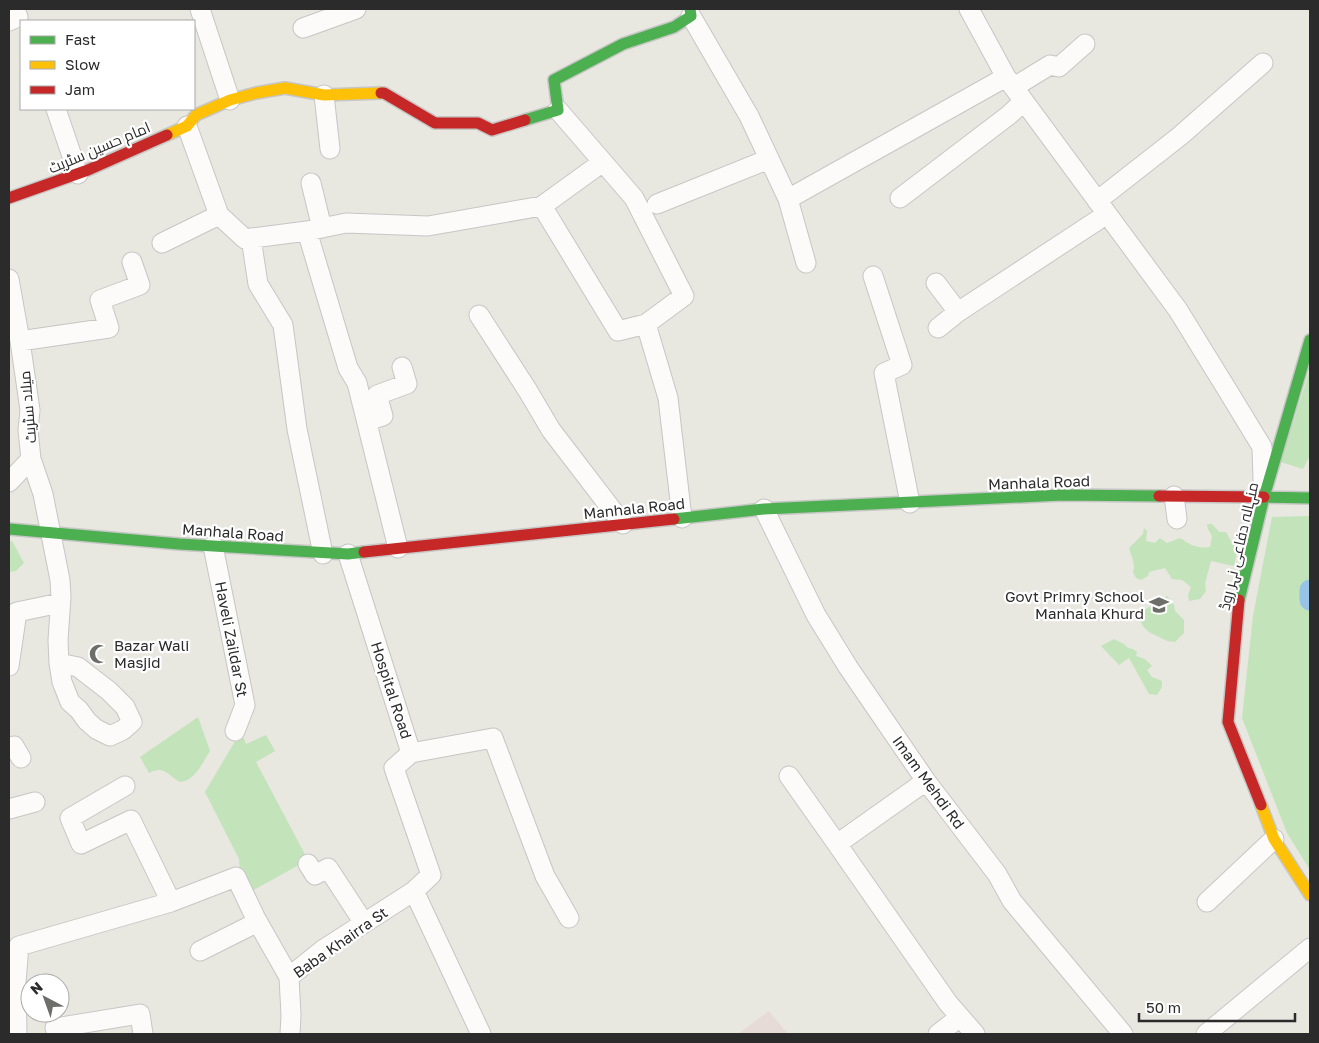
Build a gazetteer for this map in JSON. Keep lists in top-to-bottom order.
{
  "streets": {
    "street": [
      "امام حسین سٹریٹ",
      "میلاد سٹریٹ",
      "Manhala Road",
      "منہالہ دفاعی نہر روڈ",
      "Haveli Zaildar St",
      "Hospital Road",
      "Imam Mehdi Rd",
      "Baba Khairra St"
    ]
  },
  "crossings": [
    ["میلاد سٹریٹ", "Manhala Road"],
    ["Manhala Road", "منہالہ دفاعی نہر روڈ"],
    ["Manhala Road", "Haveli Zaildar St"],
    ["Manhala Road", "Hospital Road"],
    ["Manhala Road", "Imam Mehdi Rd"],
    ["Hospital Road", "Baba Khairra St"]
  ],
  "places": {
    "school or university": ["Govt Primry School Manhala Khurd"],
    "mosque": ["Bazar Wali Masjid"]
  },
  "legend": ["Fast", "Slow", "Jam"],
  "scale_bar": "50 m",
  "north": "top left"
}
